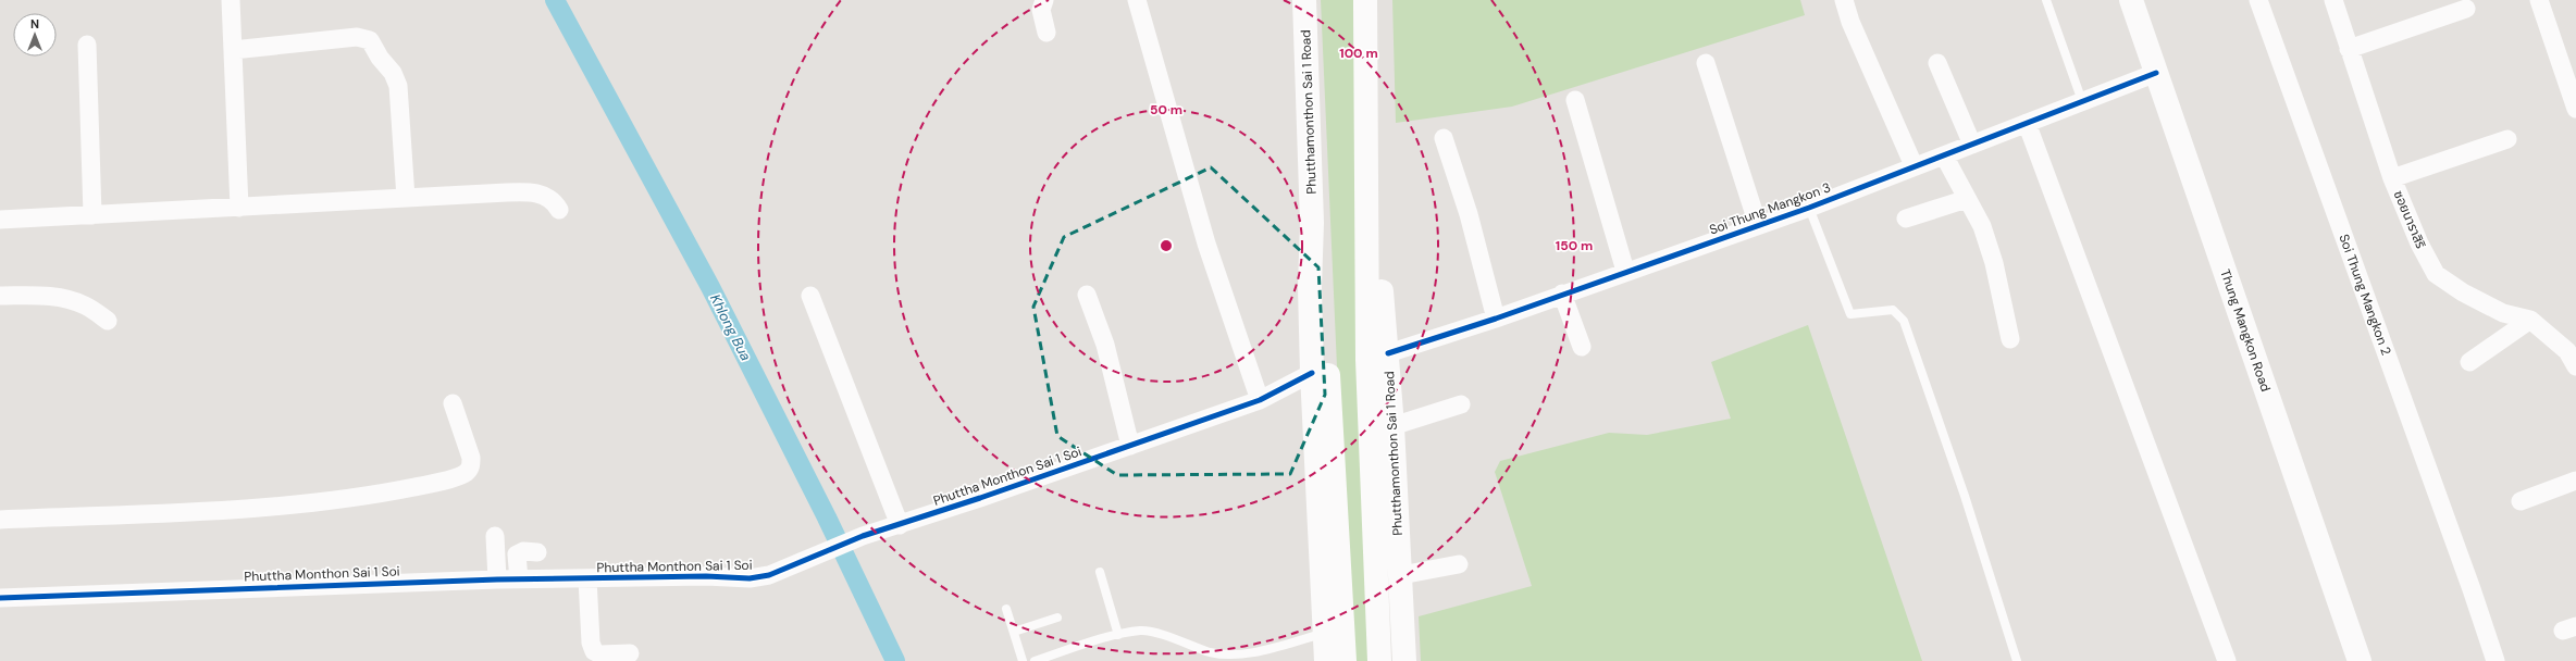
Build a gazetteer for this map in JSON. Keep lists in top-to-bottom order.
{
  "streets": {
    "main road": ["Phutthamonthon Sai 1 Road", "Thung Mangkon Road"],
    "street": [
      "Soi Thung Mangkon 3",
      "ซอยนาราสิริ",
      "Soi Thung Mangkon 2",
      "Phuttha Monthon Sai 1 Soi"
    ]
  },
  "crossings": [
    ["Phutthamonthon Sai 1 Road", "Soi Thung Mangkon 3"],
    ["Phutthamonthon Sai 1 Road", "Phuttha Monthon Sai 1 Soi"],
    ["Soi Thung Mangkon 3", "Thung Mangkon Road"]
  ],
  "water": ["Khlong Bua"],
  "north": "top",
  "rings": ["100 m", "50 m", "150 m"]
}
